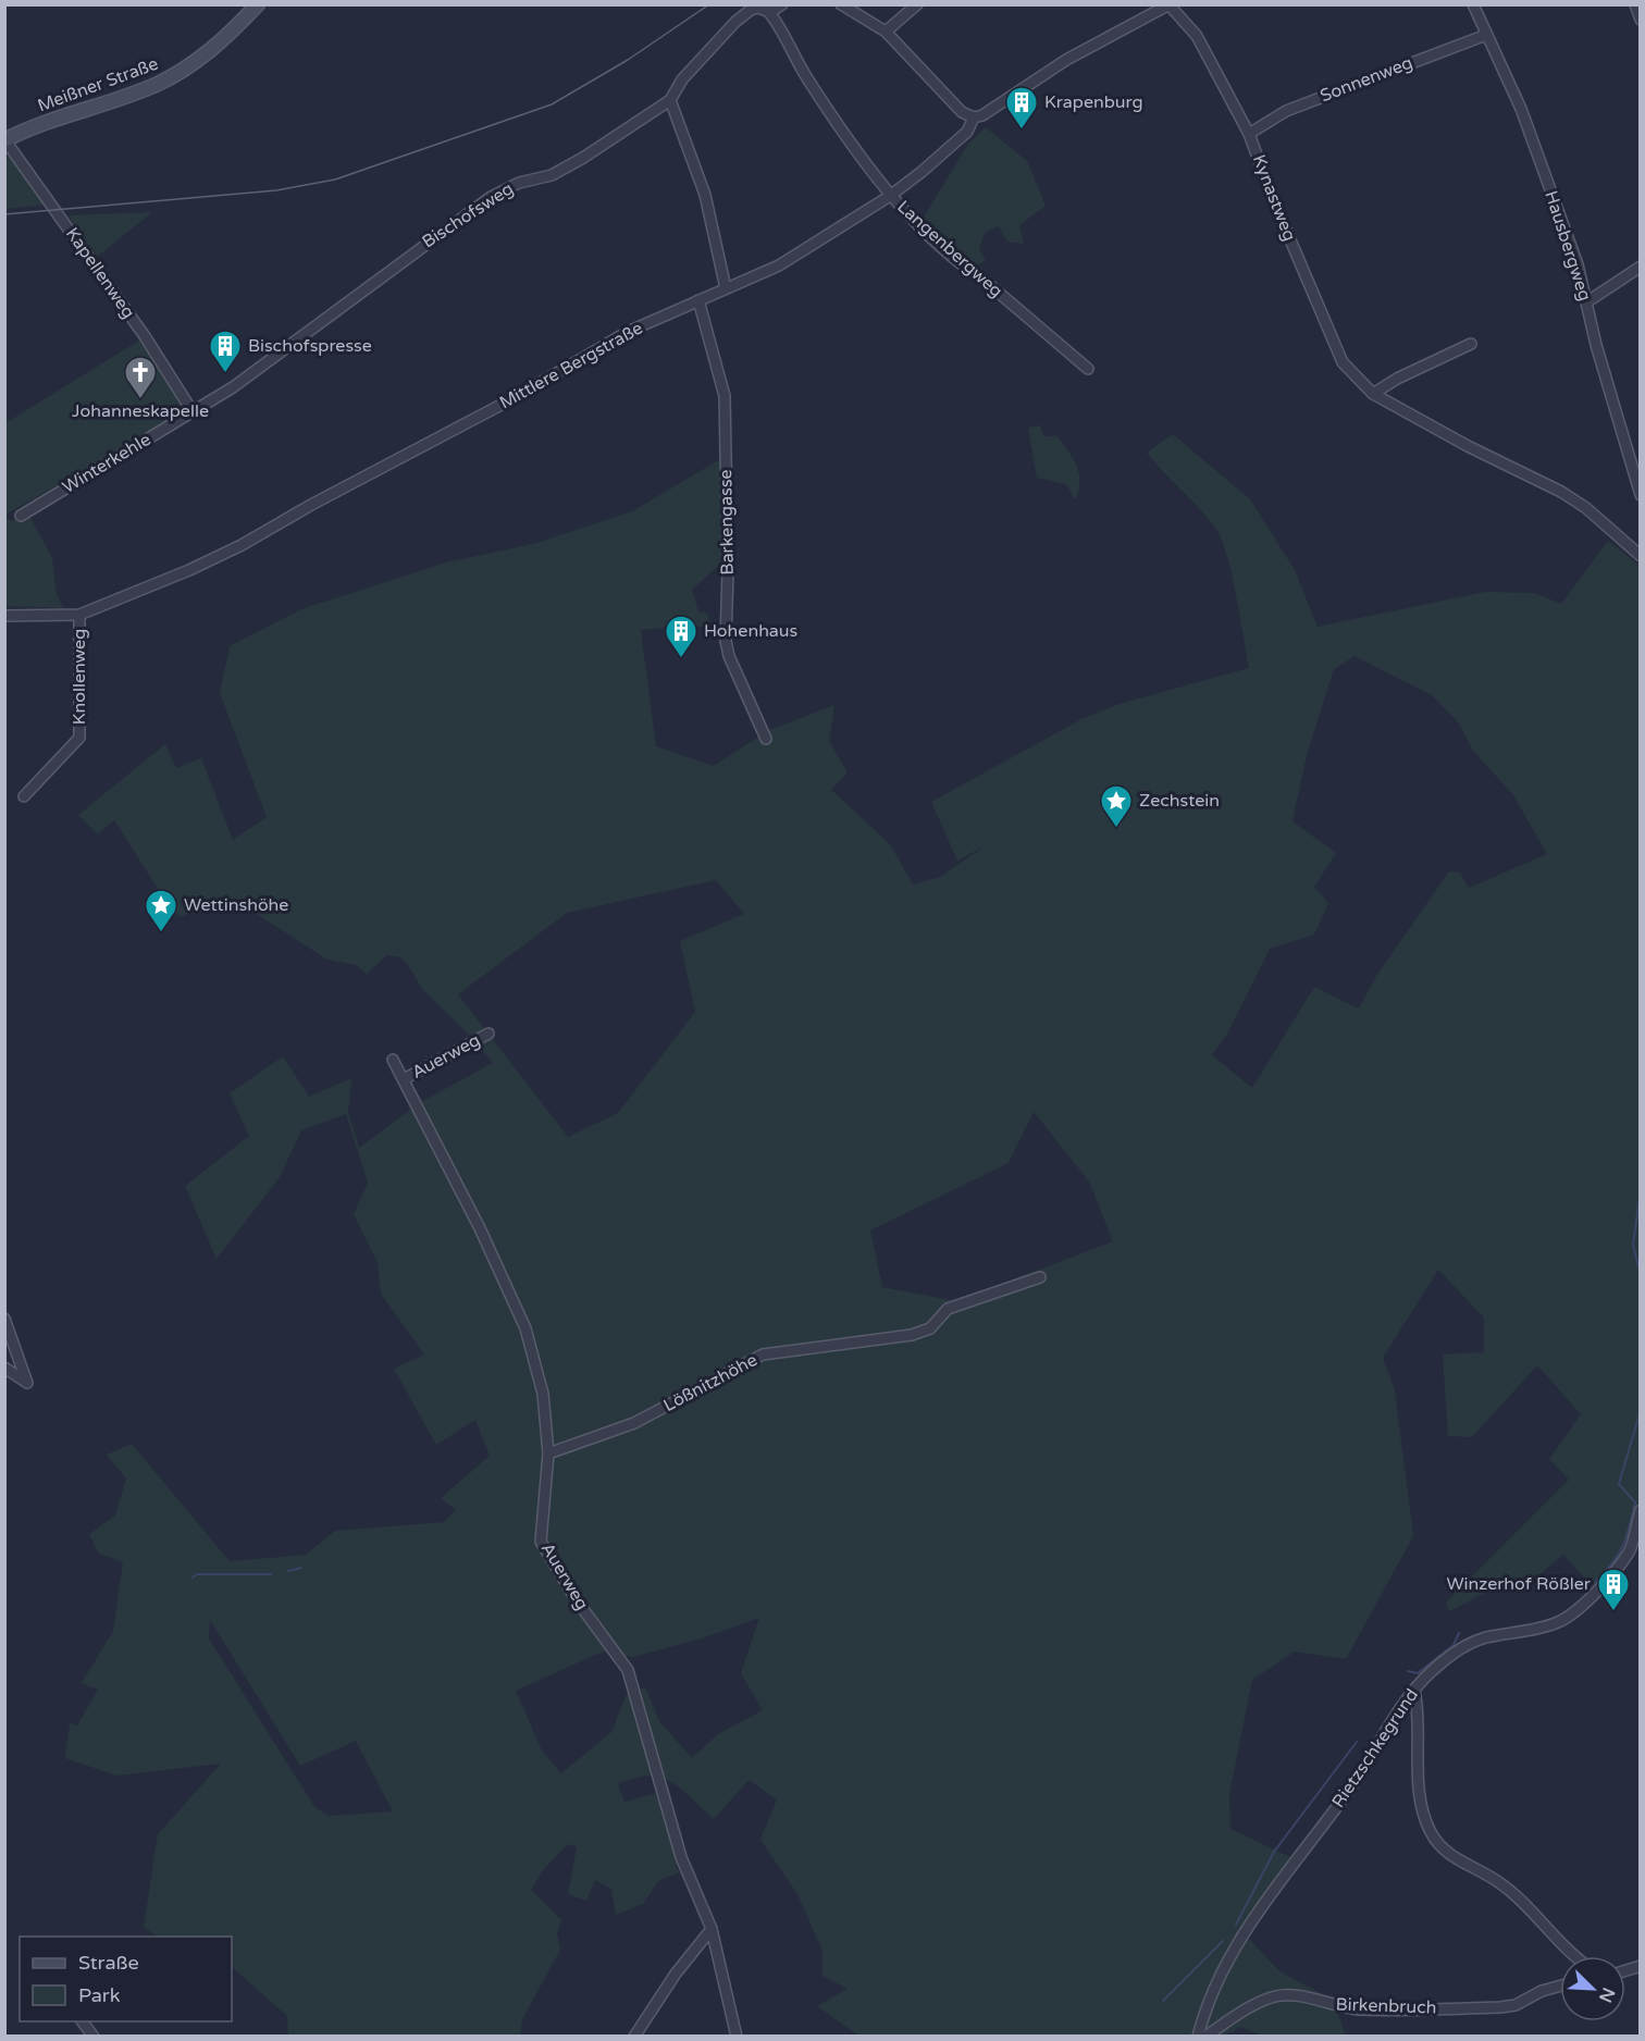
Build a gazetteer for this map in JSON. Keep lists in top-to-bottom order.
{
  "streets": {
    "main road": ["Meißner Straße"],
    "street": [
      "Sonnenweg",
      "Kynastweg",
      "Bischofsweg",
      "Hausbergweg",
      "Langenbergweg",
      "Kapellenweg",
      "Mittlere Bergstraße",
      "Winterkehle",
      "Barkengasse",
      "Knollenweg",
      "Auerweg",
      "Lößnitzhöhe",
      "Rietzschkegrund",
      "Birkenbruch"
    ]
  },
  "crossings": [
    ["Sonnenweg", "Kynastweg"],
    ["Sonnenweg", "Hausbergweg"],
    ["Meißner Straße", "Kapellenweg"],
    ["Kynastweg", "Mittlere Bergstraße"],
    ["Bischofsweg", "Langenbergweg"],
    ["Bischofsweg", "Kapellenweg"],
    ["Bischofsweg", "Winterkehle"],
    ["Langenbergweg", "Mittlere Bergstraße"],
    ["Kapellenweg", "Winterkehle"],
    ["Mittlere Bergstraße", "Barkengasse"],
    ["Mittlere Bergstraße", "Knollenweg"],
    ["Auerweg", "Lößnitzhöhe"]
  ],
  "places": {
    "building": [
      "Krapenburg",
      "Bischofspresse",
      "Hohenhaus",
      "Winzerhof Rößler"
    ],
    "church": ["Johanneskapelle"],
    "place": ["Zechstein", "Wettinshöhe"]
  },
  "legend": ["Straße", "Park"],
  "north": "bottom right"
}
